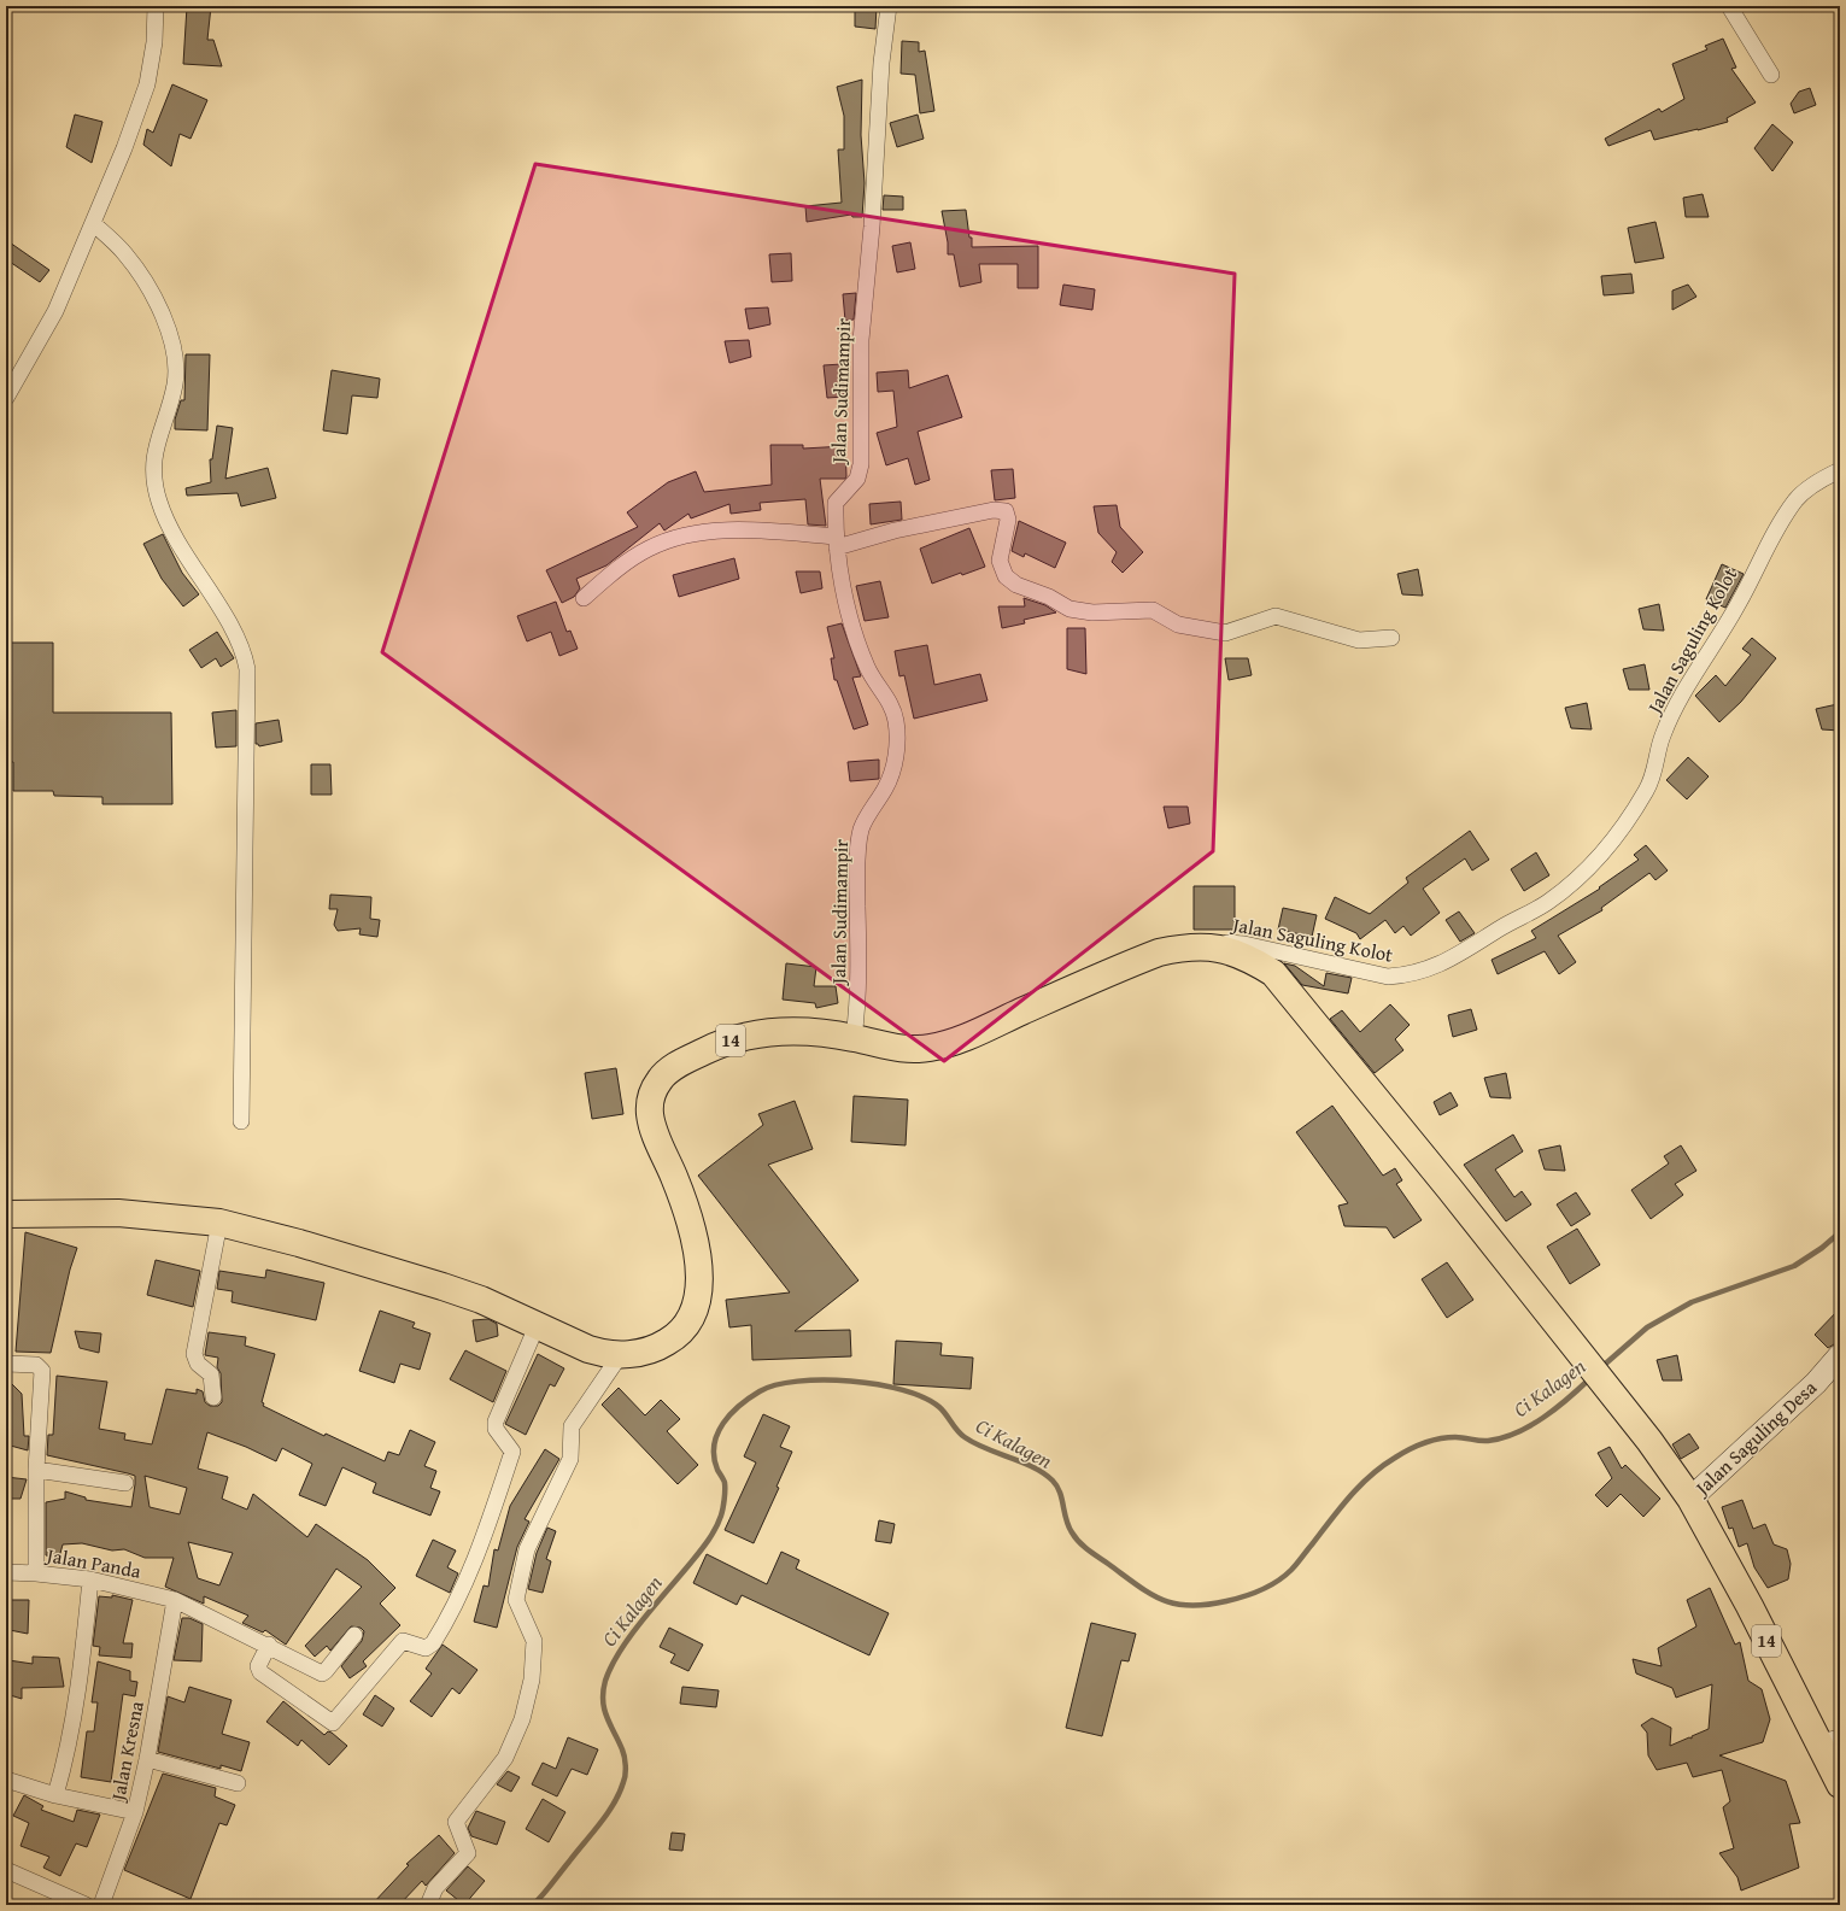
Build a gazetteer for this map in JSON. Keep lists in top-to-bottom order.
{
  "streets": {
    "highway": ["14"],
    "street": [
      "Jalan Sudimampir",
      "Jalan Saguling Kolot",
      "Jalan Saguling Desa",
      "Jalan Panda",
      "Jalan Kresna"
    ]
  },
  "crossings": [
    ["Jalan Sudimampir", "14"],
    ["Jalan Saguling Kolot", "14"],
    ["14", "Jalan Saguling Desa"],
    ["Jalan Panda", "Jalan Kresna"]
  ],
  "water": ["Ci Kalagen"]
}
